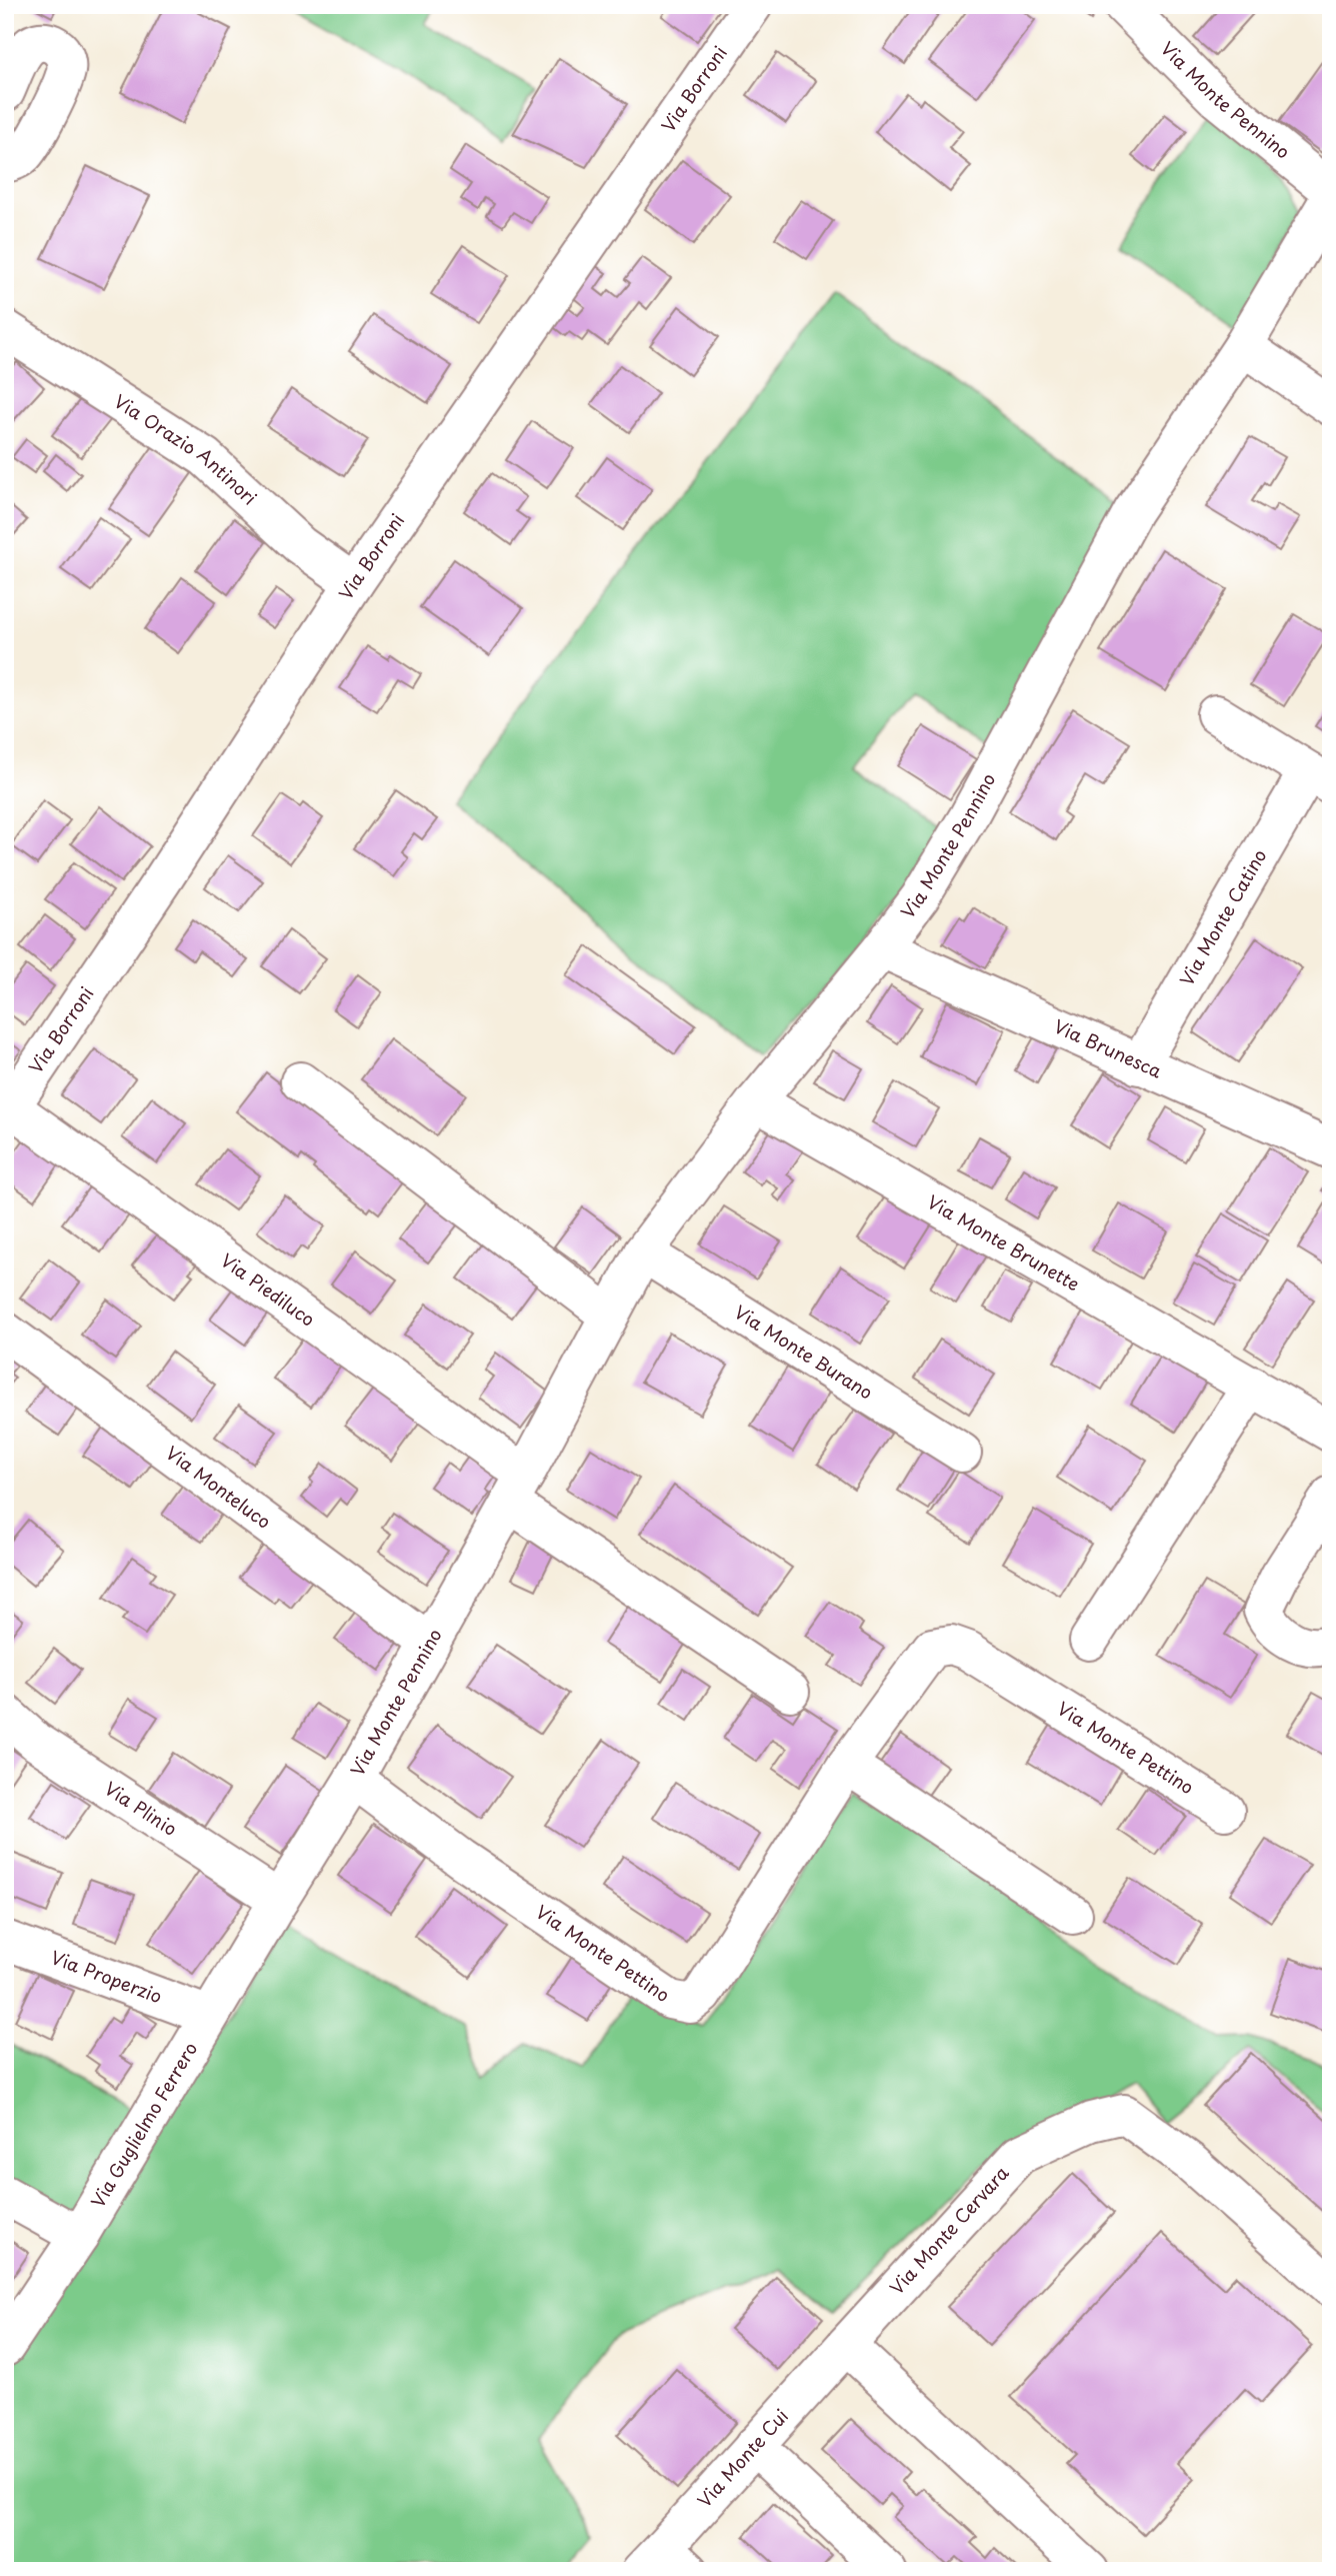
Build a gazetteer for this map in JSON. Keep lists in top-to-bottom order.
{
  "streets": {
    "street": [
      "Via Borroni",
      "Via Monte Pennino",
      "Via Orazio Antinori",
      "Via Monte Catino",
      "Via Brunesca",
      "Via Monte Brunette",
      "Via Piediluco",
      "Via Monte Burano",
      "Via Monteluco",
      "Via Monte Pettino",
      "Via Plinio",
      "Via Properzio",
      "Via Guglielmo Ferrero",
      "Via Monte Cervara",
      "Via Monte Cui"
    ]
  },
  "crossings": [
    ["Via Borroni", "Via Orazio Antinori"],
    ["Via Borroni", "Via Piediluco"],
    ["Via Monte Pennino", "Via Brunesca"],
    ["Via Monte Pennino", "Via Monte Brunette"],
    ["Via Monte Pennino", "Via Piediluco"],
    ["Via Monte Pennino", "Via Monte Burano"],
    ["Via Monte Pennino", "Via Monteluco"],
    ["Via Monte Pennino", "Via Monte Pettino"],
    ["Via Monte Pennino", "Via Plinio"],
    ["Via Monte Pennino", "Via Guglielmo Ferrero"],
    ["Via Monte Catino", "Via Brunesca"],
    ["Via Plinio", "Via Guglielmo Ferrero"],
    ["Via Properzio", "Via Guglielmo Ferrero"],
    ["Via Monte Cervara", "Via Monte Cui"]
  ]
}
